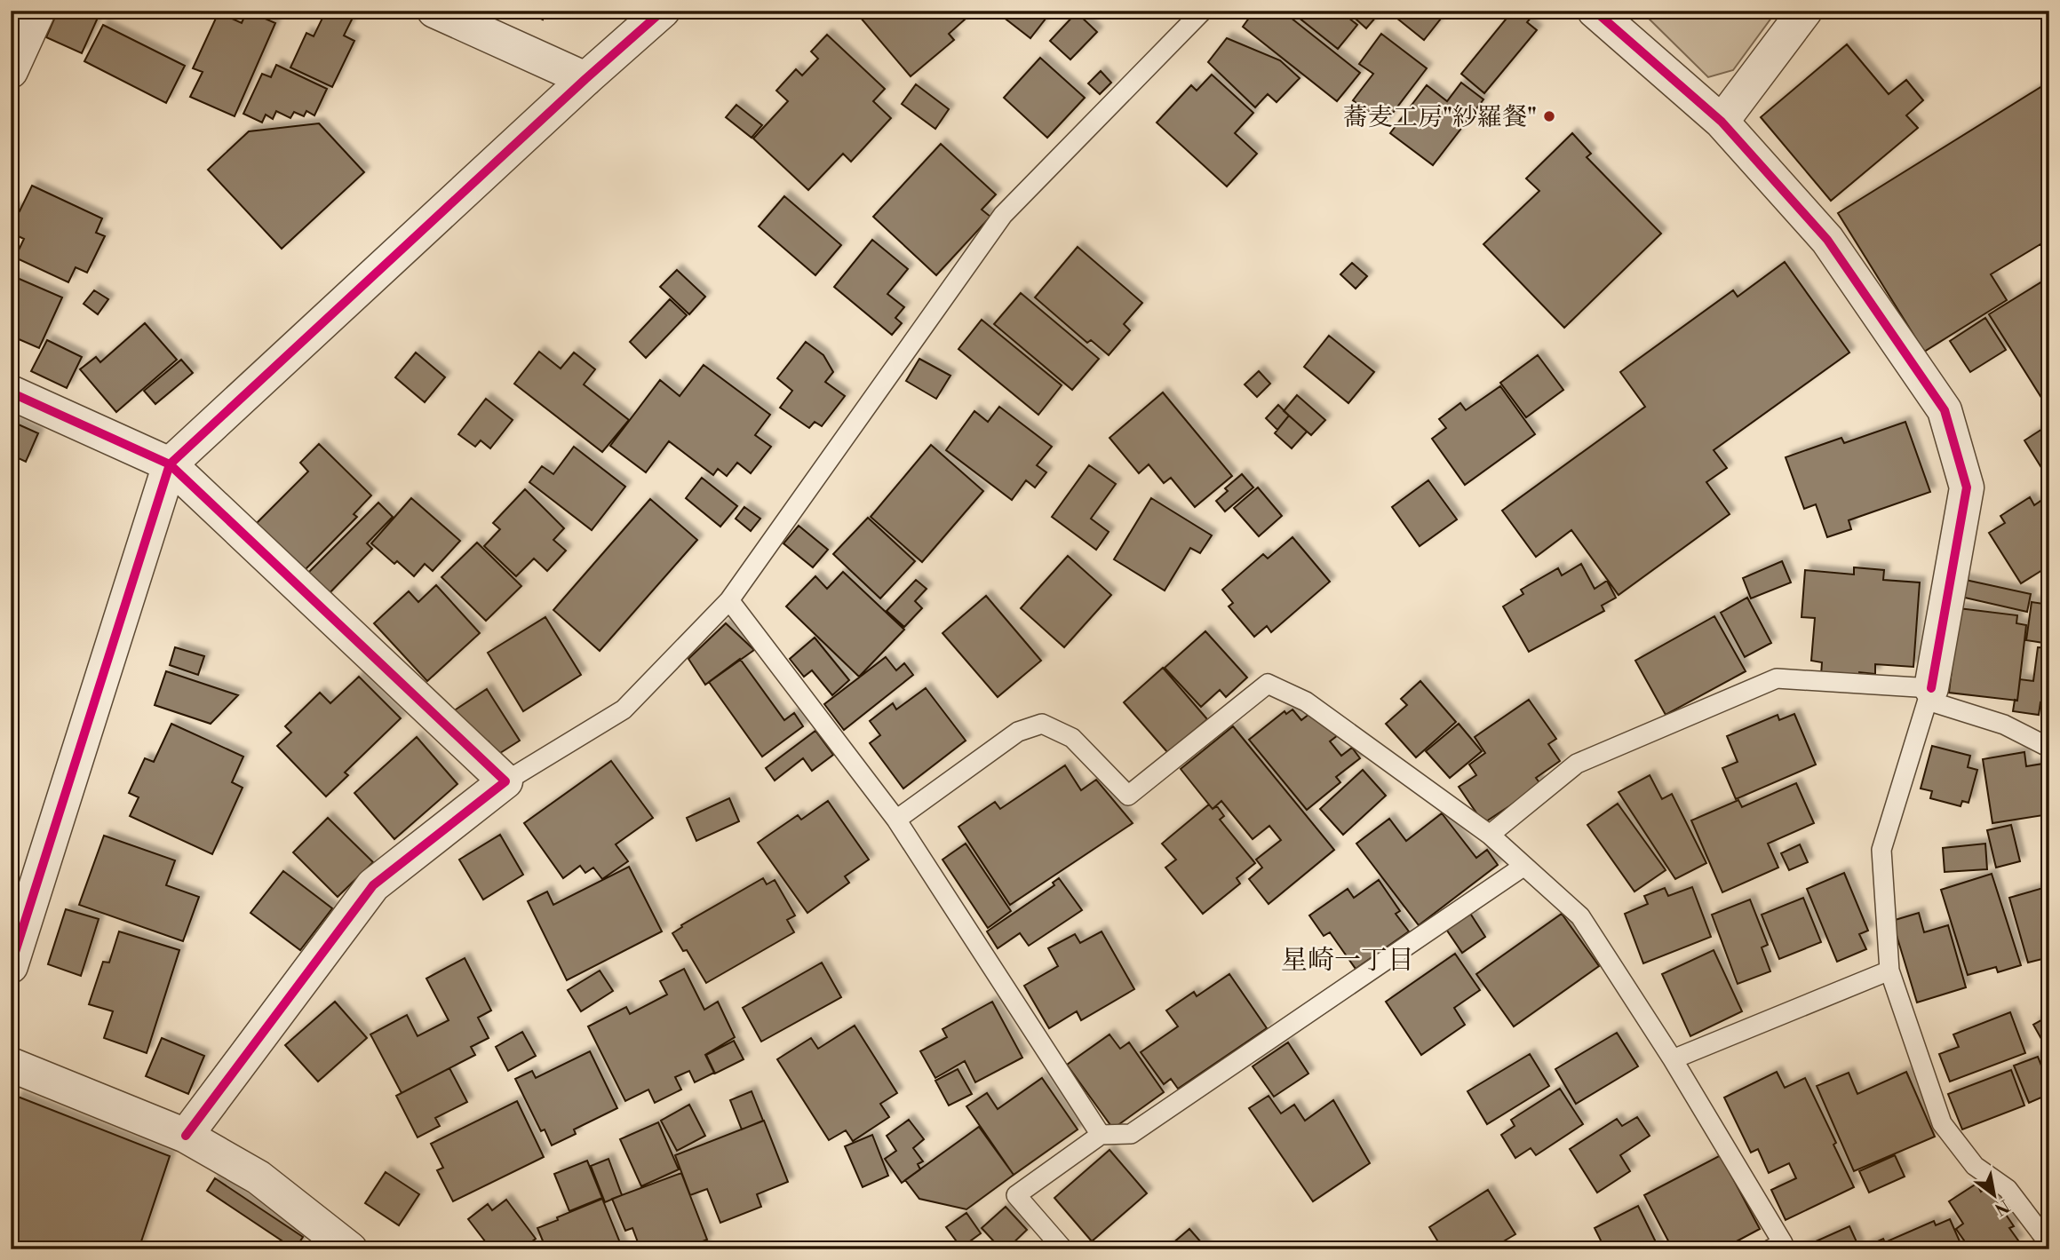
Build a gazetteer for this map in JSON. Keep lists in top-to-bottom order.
{
  "districts": ["星崎一丁目"],
  "places": ["蕎麦工房\"紗羅餐\""],
  "north": "bottom right"
}
